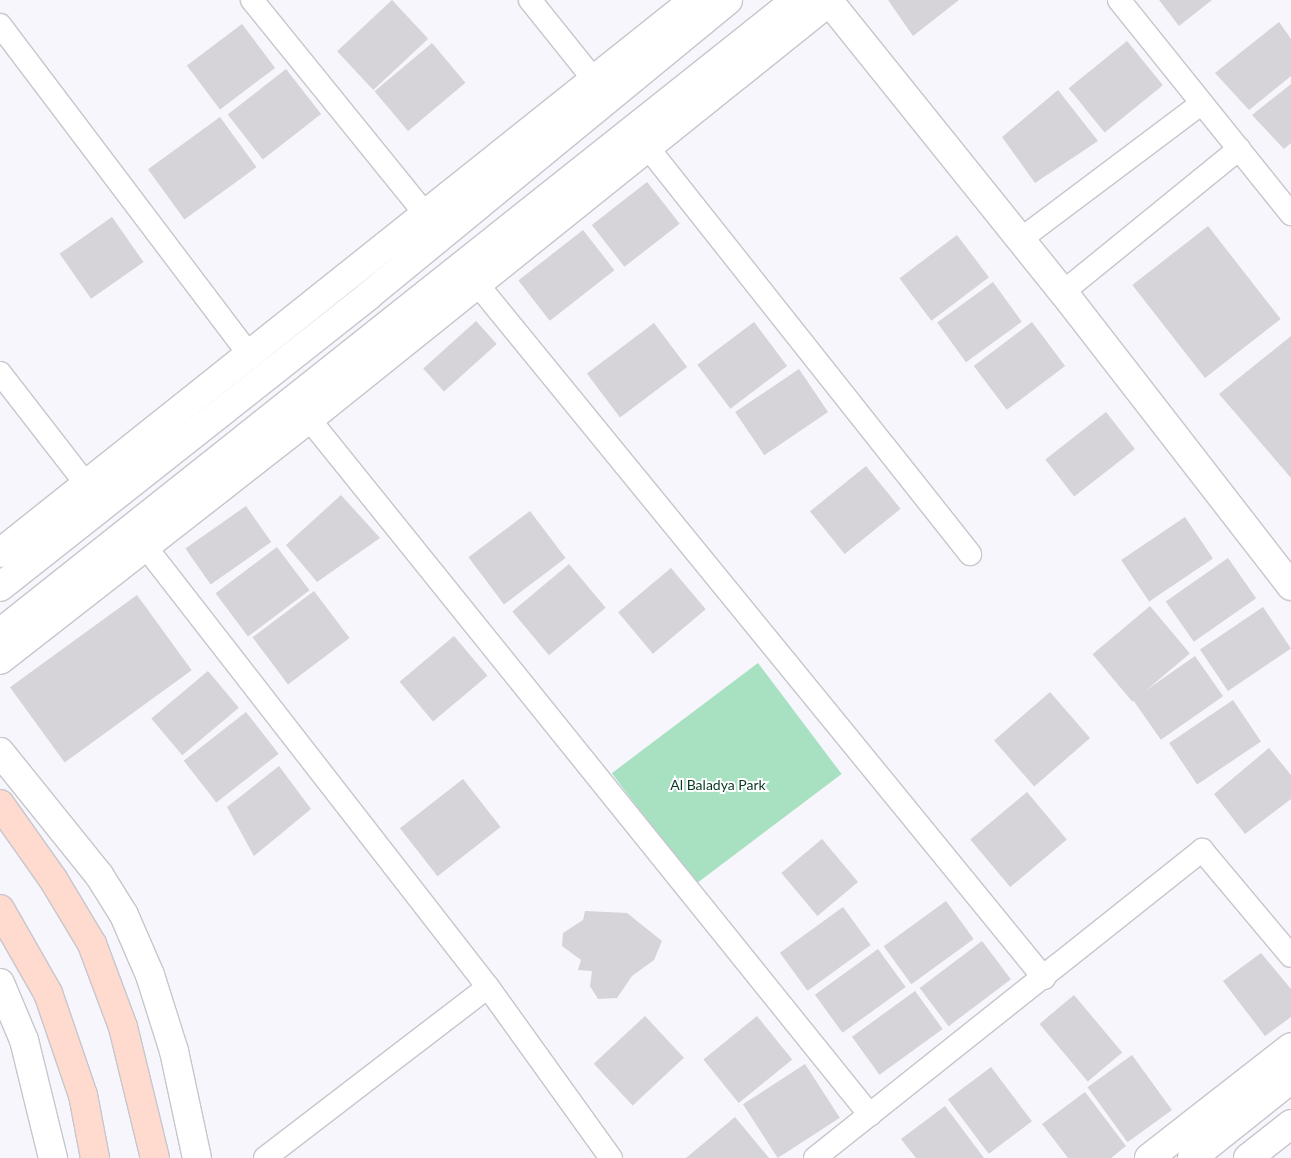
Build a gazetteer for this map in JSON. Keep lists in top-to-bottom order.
{
  "parks": ["Al Baladya Park"]
}
